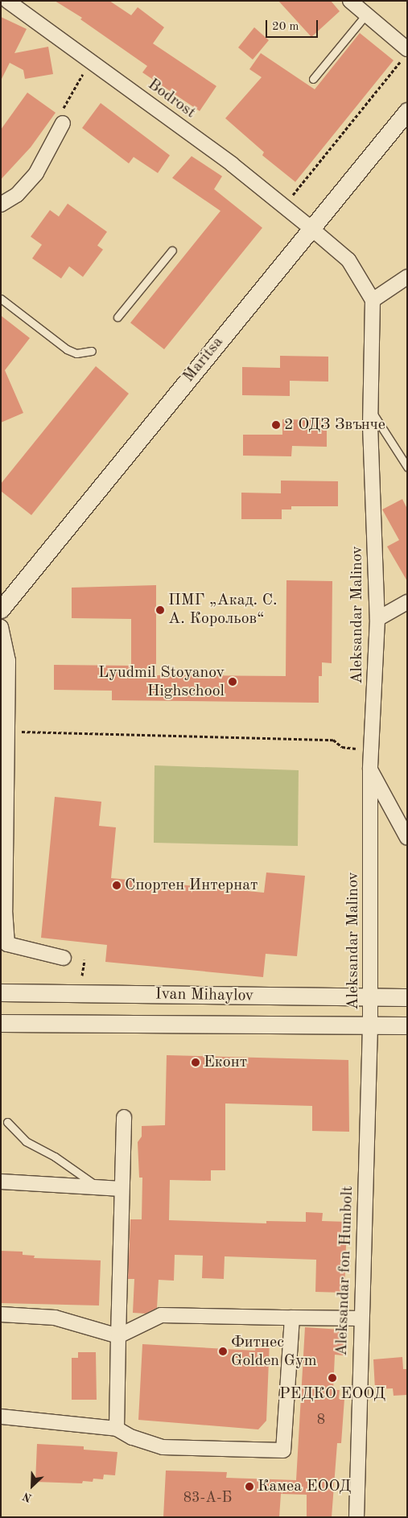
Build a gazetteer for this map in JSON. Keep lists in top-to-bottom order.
{
  "streets": {
    "street": [
      "Bodrost",
      "Maritsa",
      "Aleksandar Malinov",
      "Ivan Mihaylov",
      "Aleksandar fon Humbolt"
    ]
  },
  "crossings": [
    ["Bodrost", "Maritsa"],
    ["Aleksandar Malinov", "Ivan Mihaylov"],
    ["Aleksandar Malinov", "Aleksandar fon Humbolt"],
    ["Ivan Mihaylov", "Aleksandar fon Humbolt"]
  ],
  "places": [
    "2 ОДЗ Звънче",
    "ПМГ „Акад. С. А. Корольов“",
    "Lyudmil Stoyanov Highschool",
    "Спортен Интернат",
    "Еконт",
    "Фитнес Golden Gym",
    "РЕДКО ЕООД",
    "Камеа ЕООД"
  ],
  "house_numbers": ["8", "83-А-Б"],
  "scale_bar": "20 m",
  "north": "bottom left"
}
